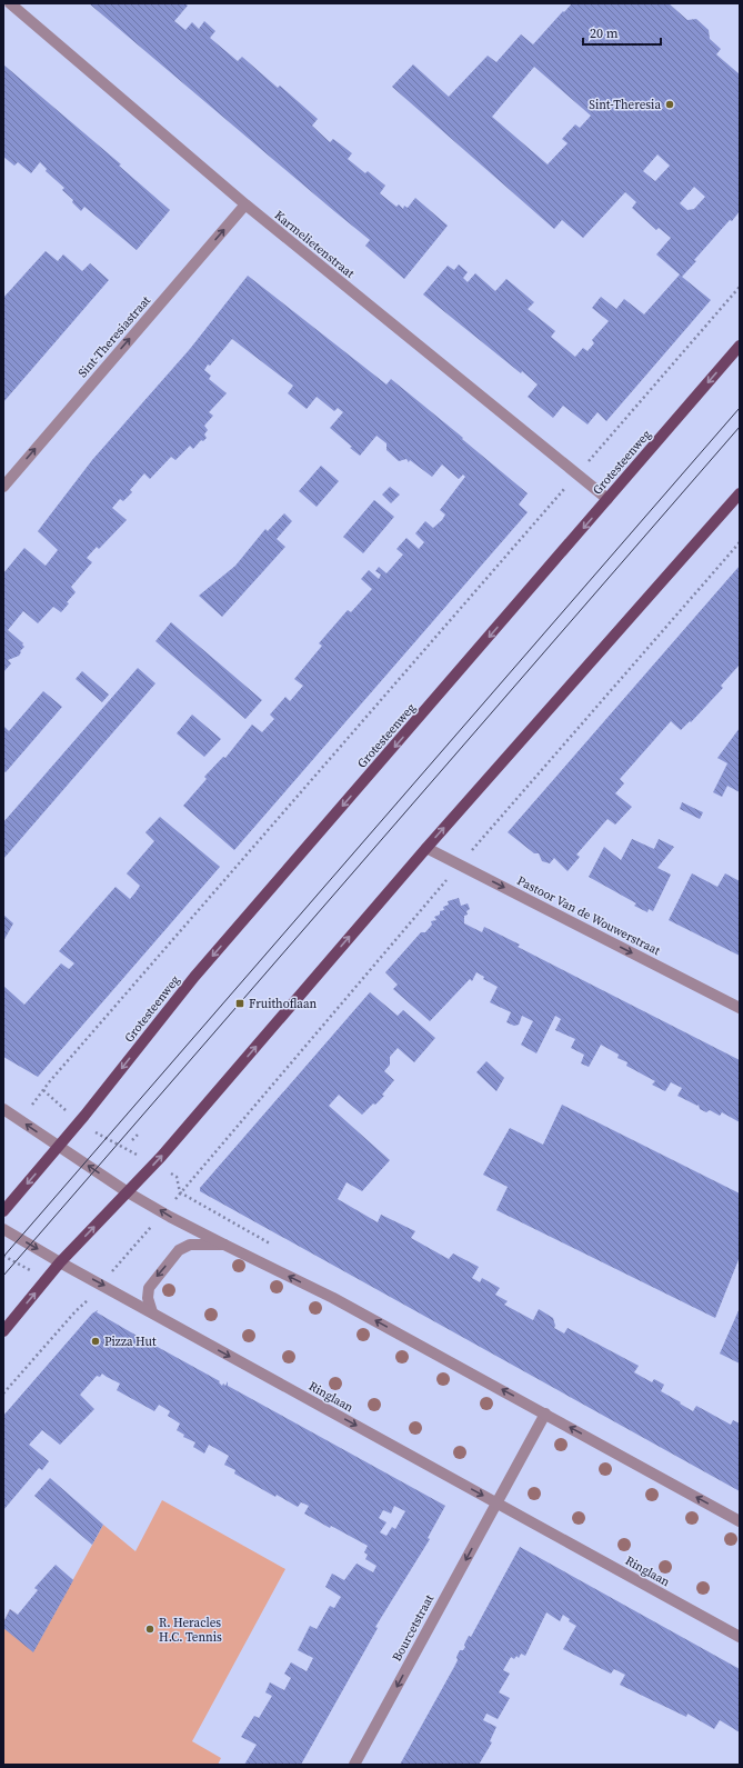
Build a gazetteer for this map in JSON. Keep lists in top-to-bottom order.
{
  "streets": {
    "main road": ["Grotesteenweg"],
    "street": [
      "Karmelietenstraat",
      "Sint-Theresiastraat",
      "Pastoor Van de Wouwerstraat",
      "Ringlaan",
      "Bourcetstraat"
    ]
  },
  "crossings": [
    ["Karmelietenstraat", "Sint-Theresiastraat"],
    ["Karmelietenstraat", "Grotesteenweg"],
    ["Ringlaan", "Bourcetstraat"]
  ],
  "one_way": ["Sint-Theresiastraat", "Pastoor Van de Wouwerstraat", "Bourcetstraat"],
  "places": {
    "other": ["Sint-Theresia", "Pizza Hut", "R. Heracles H.C. Tennis"],
    "transit": ["Fruithoflaan"]
  },
  "scale_bar": "20 m"
}
